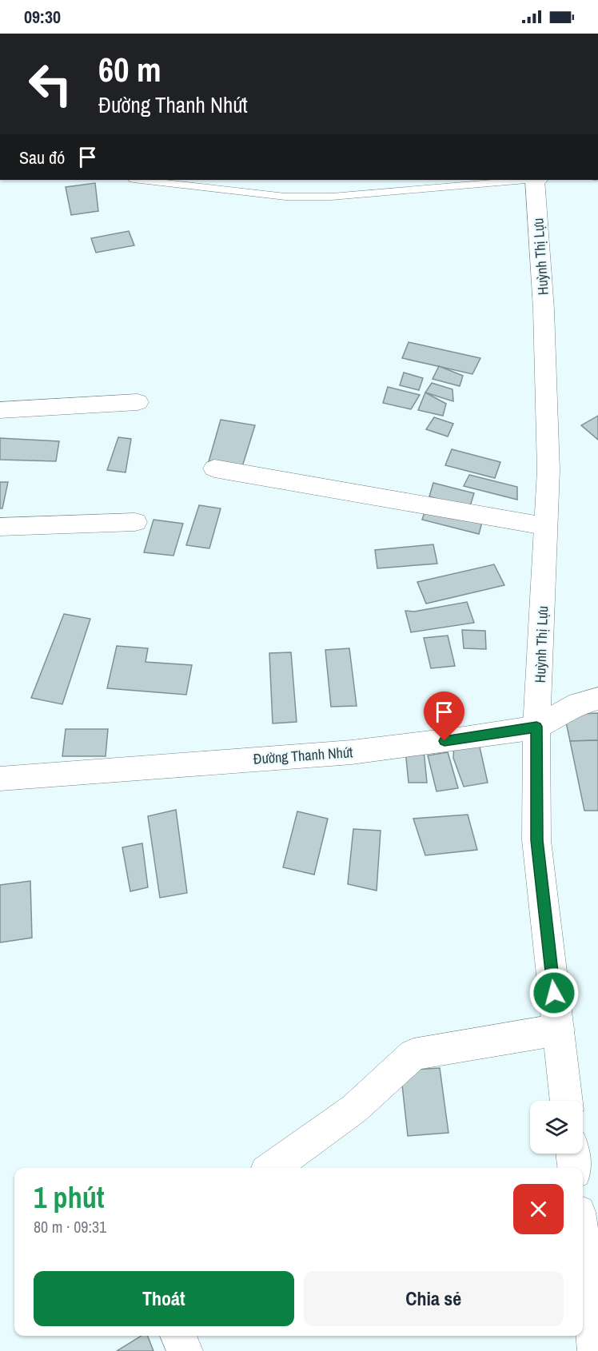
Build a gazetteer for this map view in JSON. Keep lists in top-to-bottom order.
{
  "streets": {
    "street": ["Huỳnh Thị Lựu", "Đường Thanh Nhứt"]
  },
  "crossings": [
    ["Huỳnh Thị Lựu", "Đường Thanh Nhứt"]
  ],
  "page": {
    "status": "09:30",
    "turn": ["60 m", "Đường Thanh Nhứt"],
    "then": "Sau đó",
    "heading": ["1 phút", "80 m · 09:31"],
    "buttons": ["Thoát", "Chia sẻ"]
  }
}
